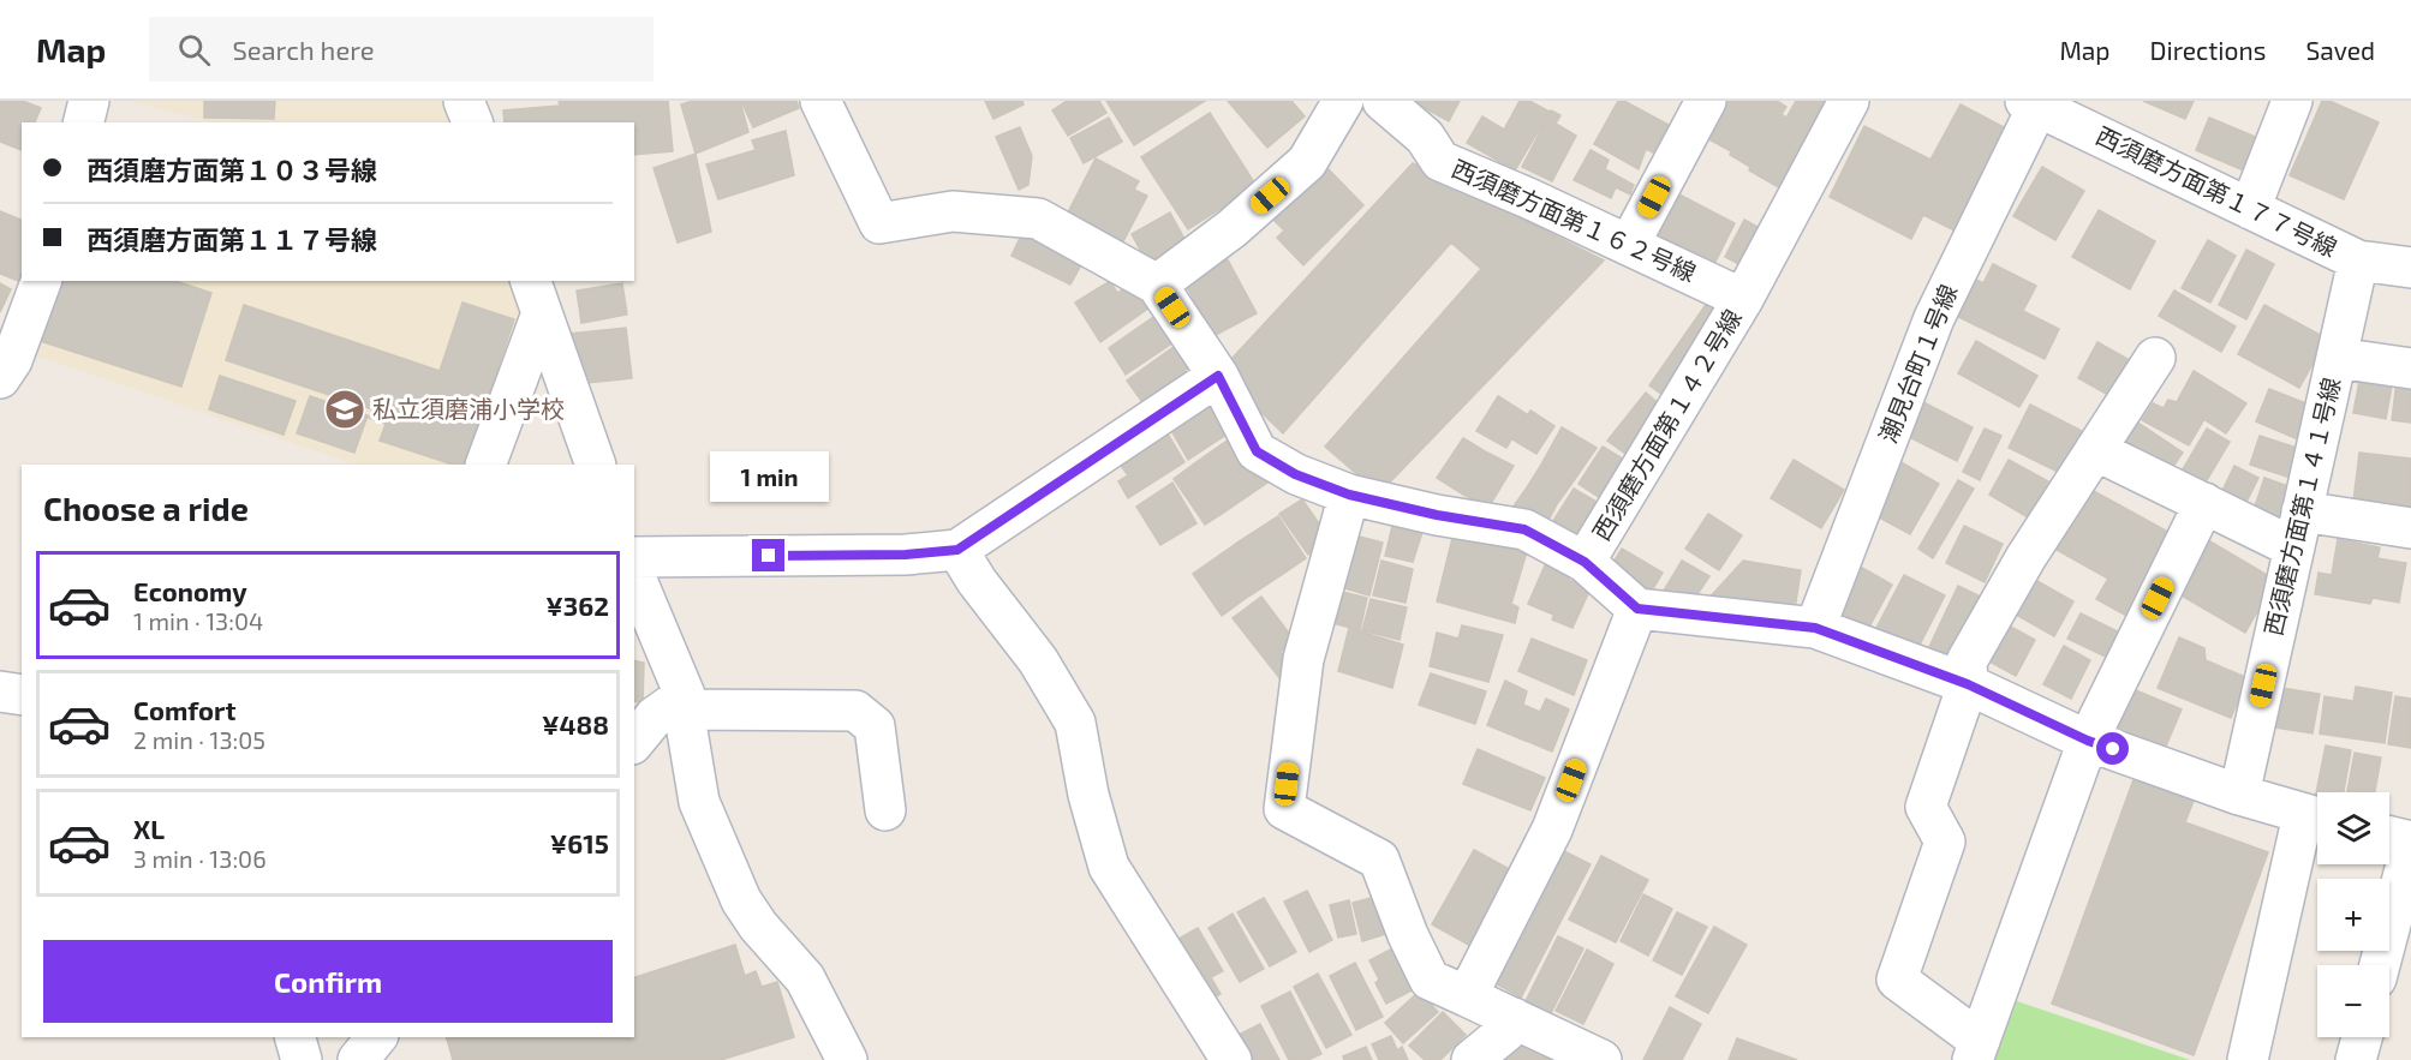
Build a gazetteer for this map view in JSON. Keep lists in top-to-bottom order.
{
  "streets": {
    "street": [
      "西須磨方面第１７７号線",
      "西須磨方面第１６２号線",
      "潮見台町１号線",
      "西須磨方面第１４２号線",
      "西須磨方面第１４１号線"
    ]
  },
  "crossings": [
    ["西須磨方面第１７７号線", "潮見台町１号線"],
    ["西須磨方面第１７７号線", "西須磨方面第１４１号線"],
    ["西須磨方面第１６２号線", "西須磨方面第１４２号線"]
  ],
  "places": {
    "school or university": ["私立須磨浦小学校"]
  },
  "page": {
    "header": "Map",
    "search": "Search here",
    "nav": ["Map", "Directions", "Saved"],
    "banner": ["西須磨方面第１０３号線", "西須磨方面第１１７号線"],
    "bubble": "1 min",
    "heading": "Choose a ride",
    "list": [
      {
        "name": "Economy",
        "note": "1 min · 13:04",
        "value": "¥362"
      },
      {
        "name": "Comfort",
        "note": "2 min · 13:05",
        "value": "¥488"
      },
      {
        "name": "XL",
        "note": "3 min · 13:06",
        "value": "¥615"
      }
    ],
    "map_buttons": ["+", "−"],
    "buttons": "Confirm"
  }
}
